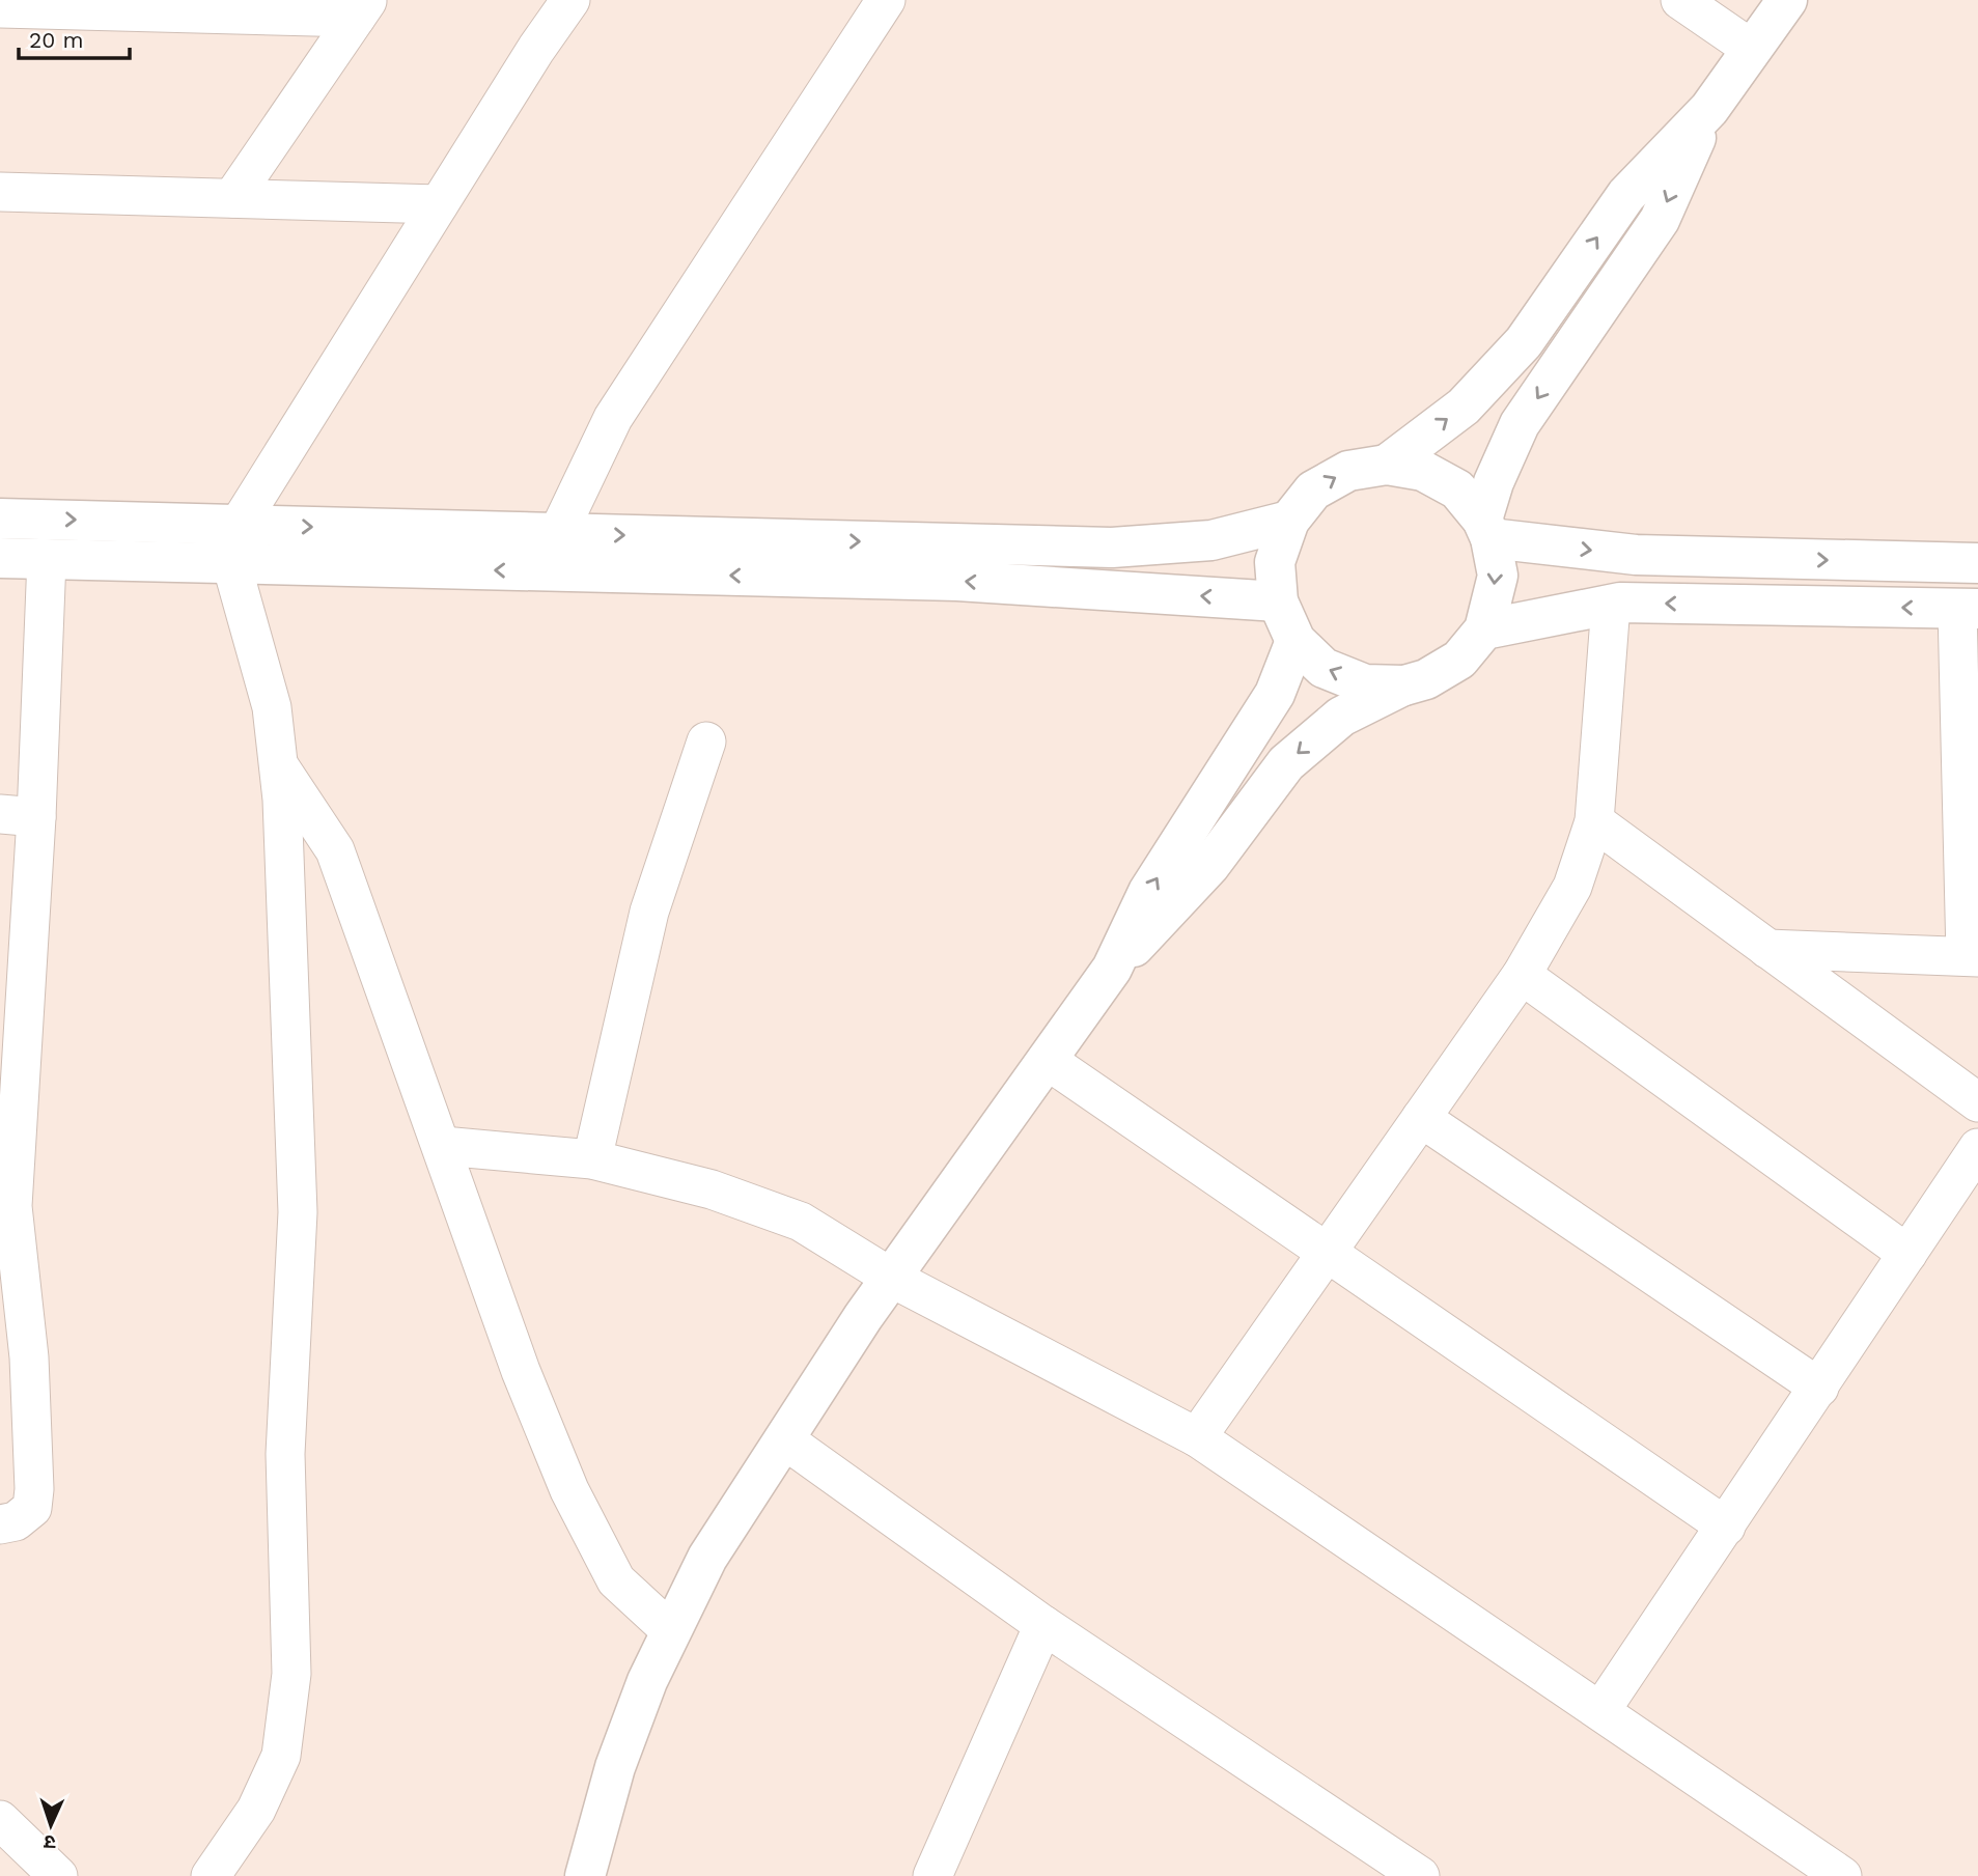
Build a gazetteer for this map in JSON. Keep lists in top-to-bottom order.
{
  "scale_bar": "20 m",
  "north": "bottom"
}
